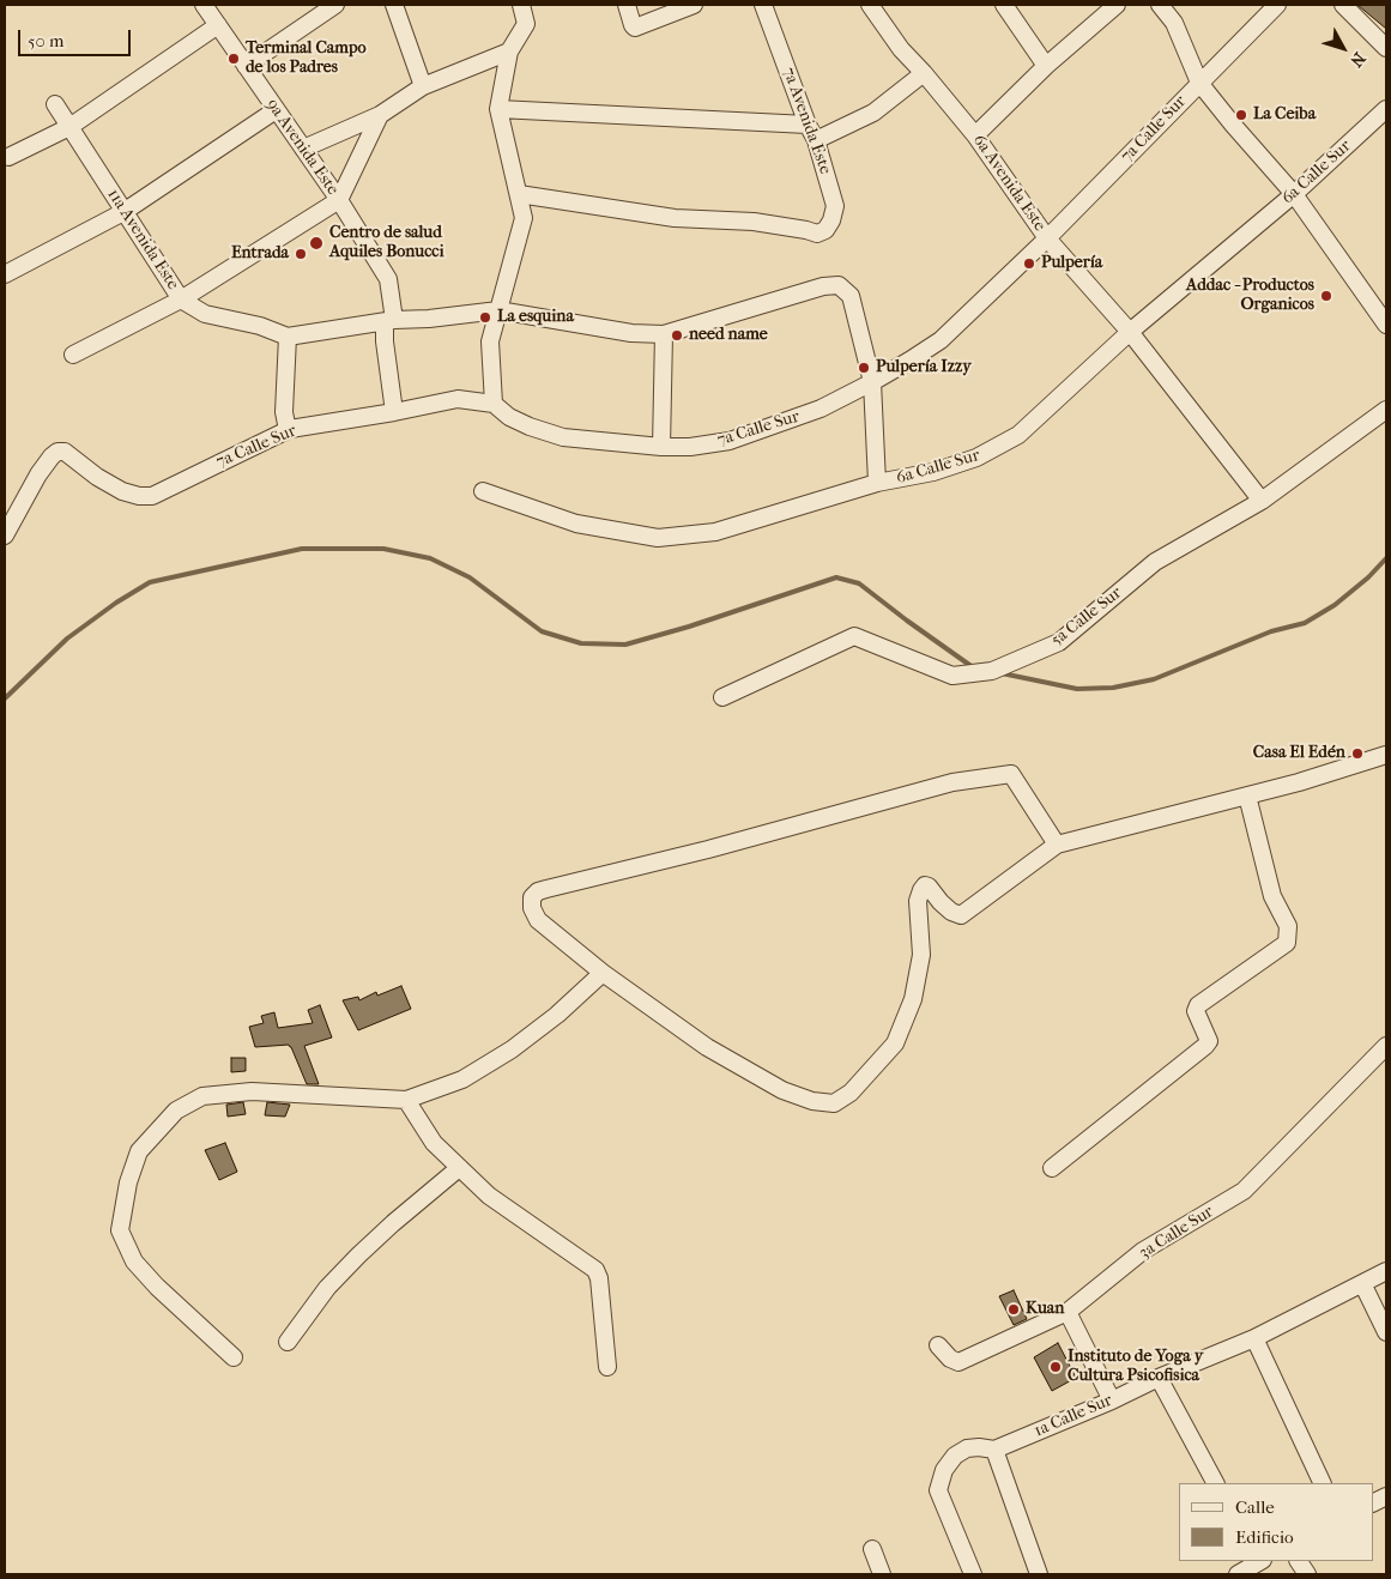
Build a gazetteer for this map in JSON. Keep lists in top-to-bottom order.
{
  "streets": {
    "street": [
      "7a Avenida Este",
      "7a Calle Sur",
      "9a Avenida Este",
      "6a Calle Sur",
      "6a Avenida Este",
      "11a Avenida Este",
      "5a Calle Sur",
      "3a Calle Sur",
      "1a Calle Sur"
    ]
  },
  "crossings": [
    ["7a Calle Sur", "9a Avenida Este"],
    ["7a Calle Sur", "6a Avenida Este"],
    ["6a Calle Sur", "6a Avenida Este"],
    ["6a Avenida Este", "5a Calle Sur"]
  ],
  "places": [
    "Terminal Campo de los Padres",
    "La Ceiba",
    "Centro de salud Aquiles Bonucci",
    "Entrada",
    "Pulpería",
    "Addac - Productos Organicos",
    "La esquina",
    "need name",
    "Pulpería Izzy",
    "Casa El Edén",
    "Kuan",
    "Instituto de Yoga y Cultura Psicofisica"
  ],
  "legend": ["Calle", "Edificio"],
  "scale_bar": "50 m",
  "north": "bottom right"
}
